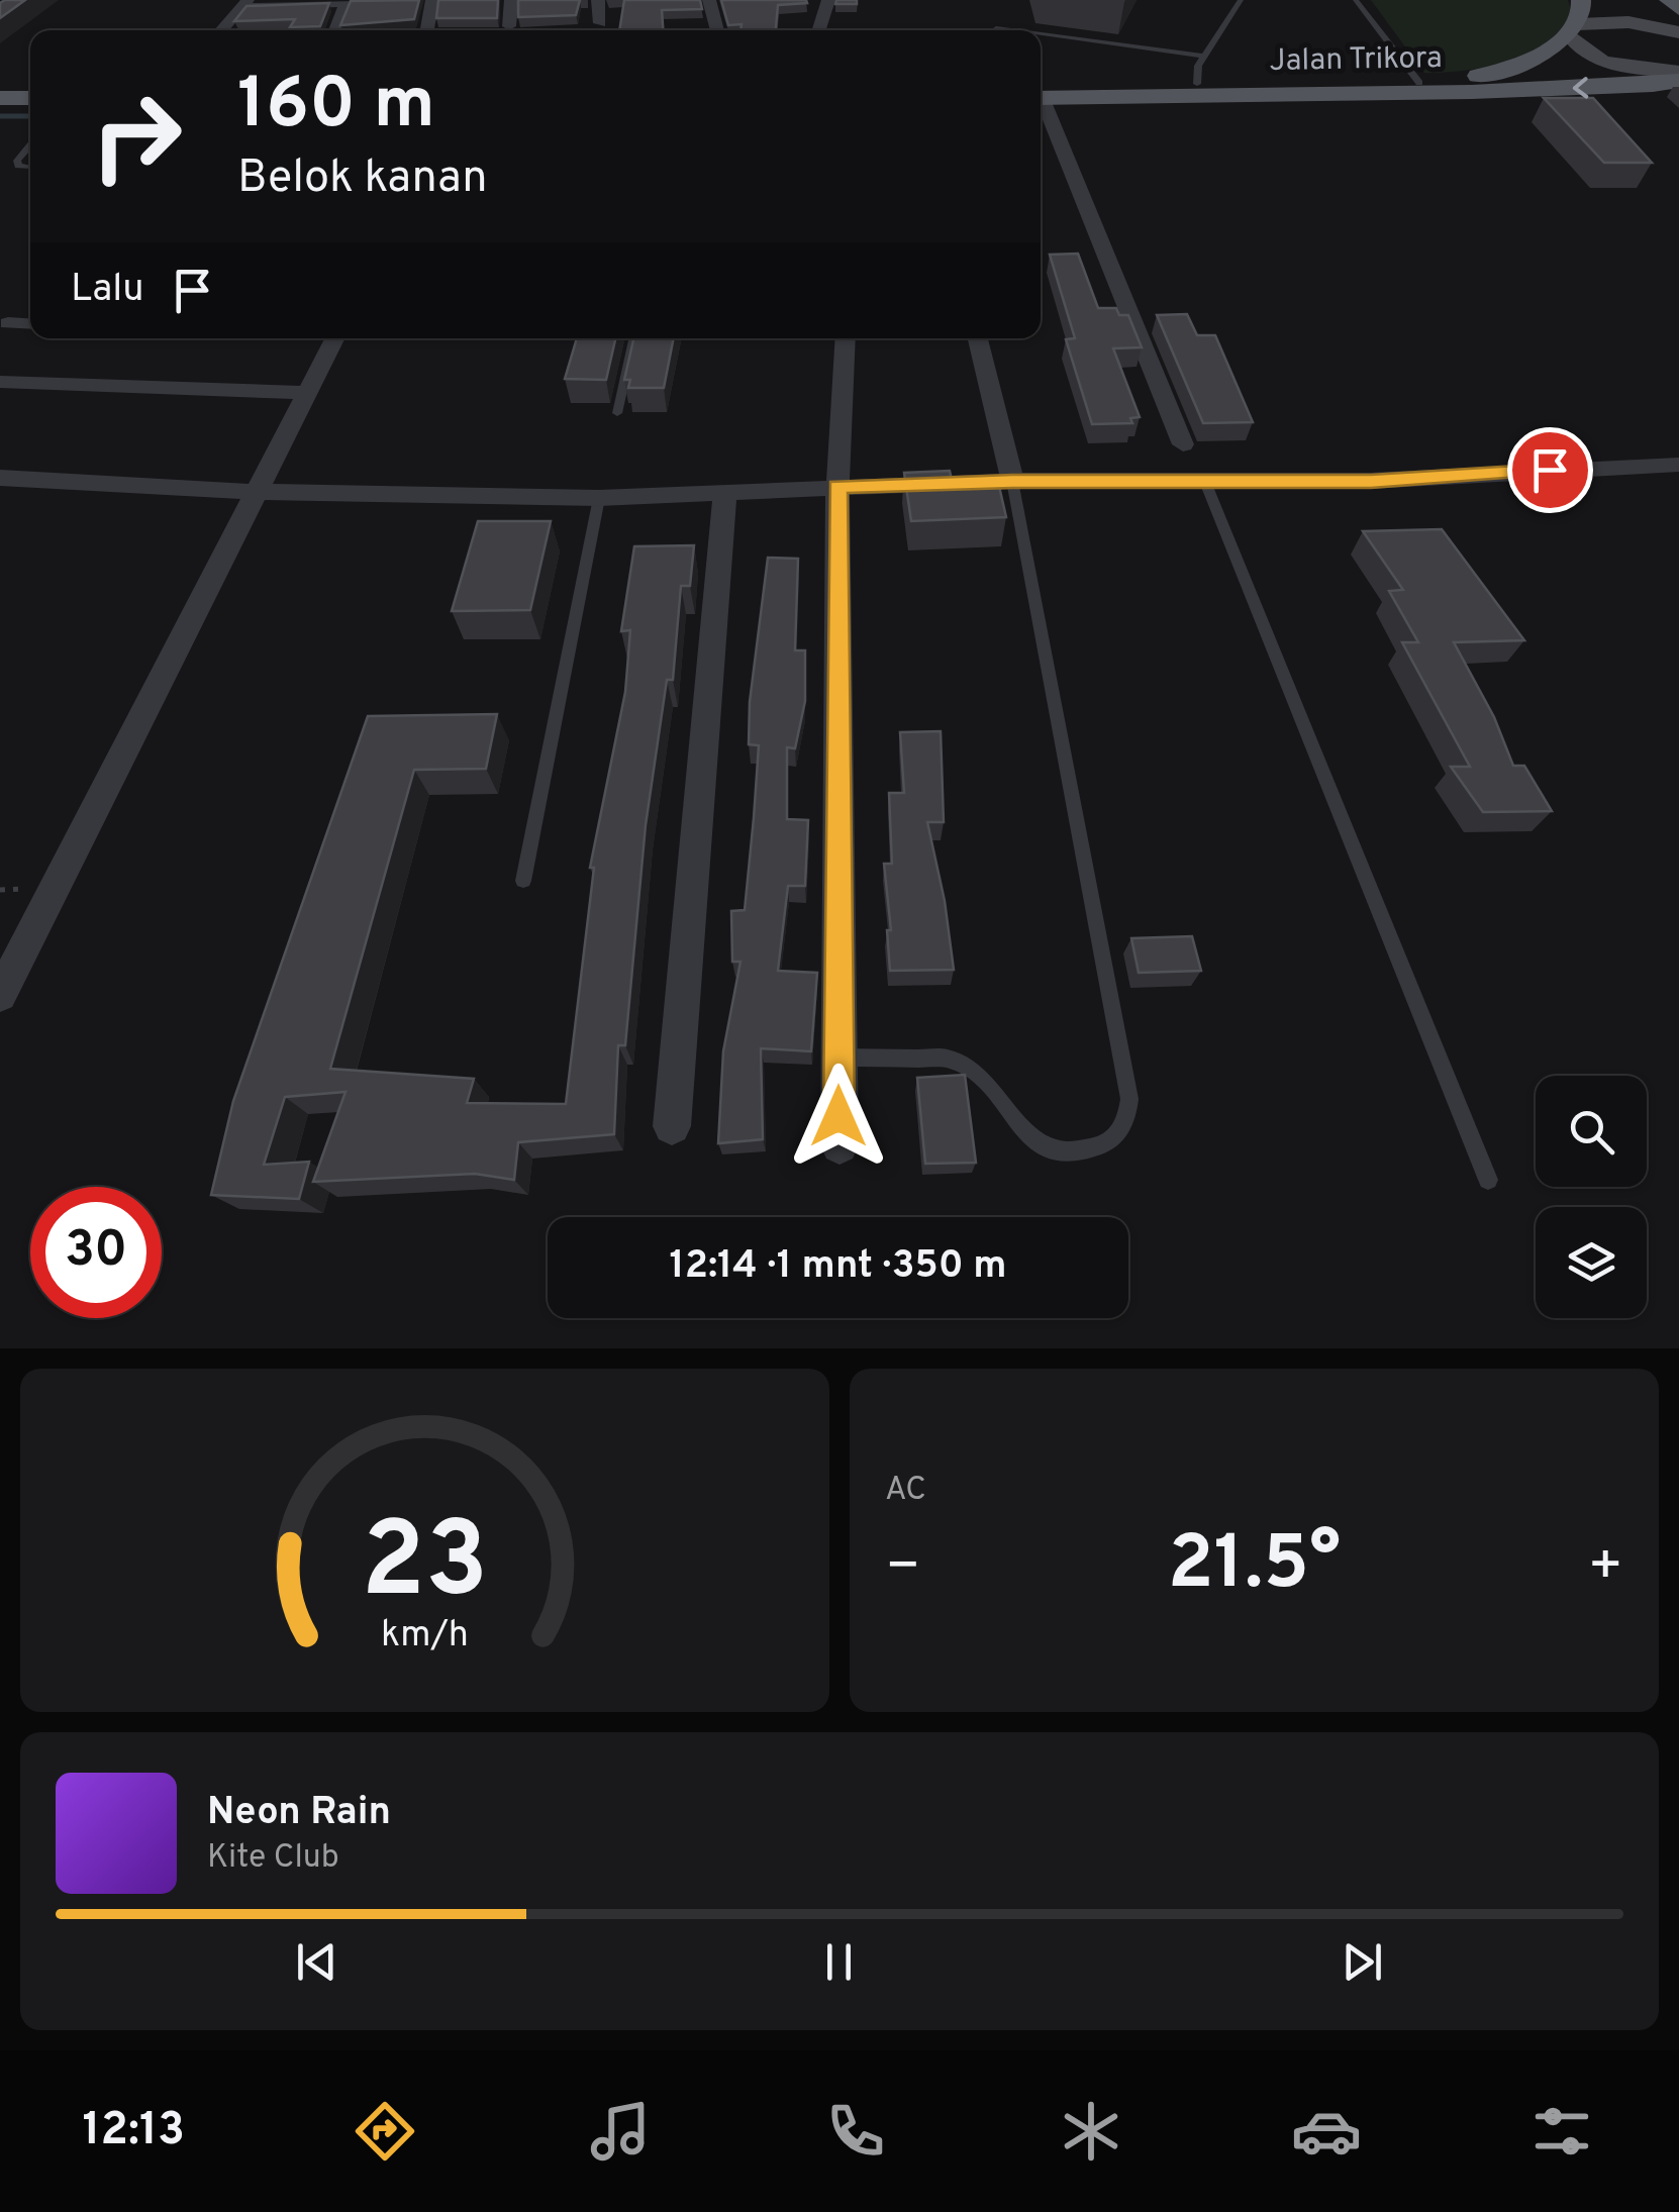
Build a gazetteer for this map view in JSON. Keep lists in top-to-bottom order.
{
  "streets": {
    "main road": ["Jalan Trikora"]
  },
  "page": {
    "turn": ["160 m", "Belok kanan"],
    "then": "Lalu",
    "limit": "30",
    "trip": "12:14 · 1 mnt · 350 m",
    "tile": "AC",
    "heat": ["−", "21.5°", "+"],
    "song": ["Neon Rain", "Kite Club"],
    "tabs": "12:13",
    "gauge": ["23", "km/h"]
  }
}
